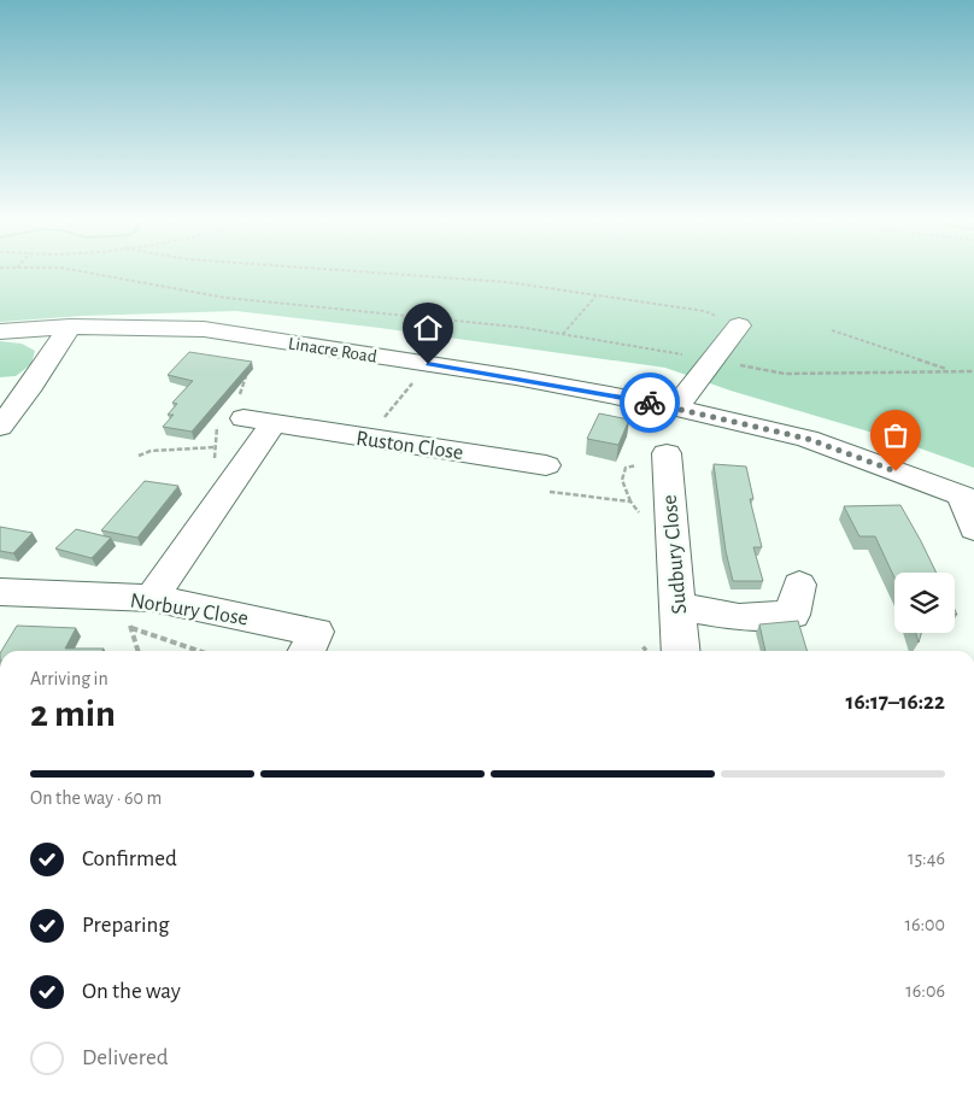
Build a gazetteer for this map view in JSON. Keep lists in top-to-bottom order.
{
  "streets": {
    "street": [
      "Linacre Road",
      "Ruston Close",
      "Sudbury Close",
      "Norbury Close"
    ]
  },
  "page": {
    "heading": ["2 min", "Arriving in", "16:17–16:22"],
    "bar": "On the way · 60 m",
    "list": [
      ["Confirmed", "15:46"],
      ["Preparing", "16:00"],
      ["On the way", "16:06"],
      "Delivered"
    ]
  }
}
